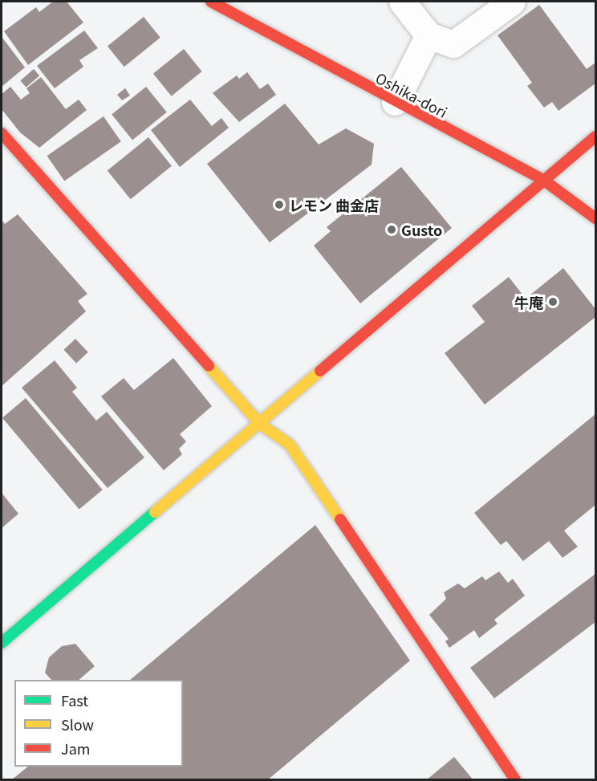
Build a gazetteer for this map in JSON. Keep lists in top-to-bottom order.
{
  "streets": {
    "street": ["Oshika-dori"]
  },
  "places": ["レモン 曲金店", "Gusto", "牛庵"],
  "legend": ["Fast", "Slow", "Jam"]
}
